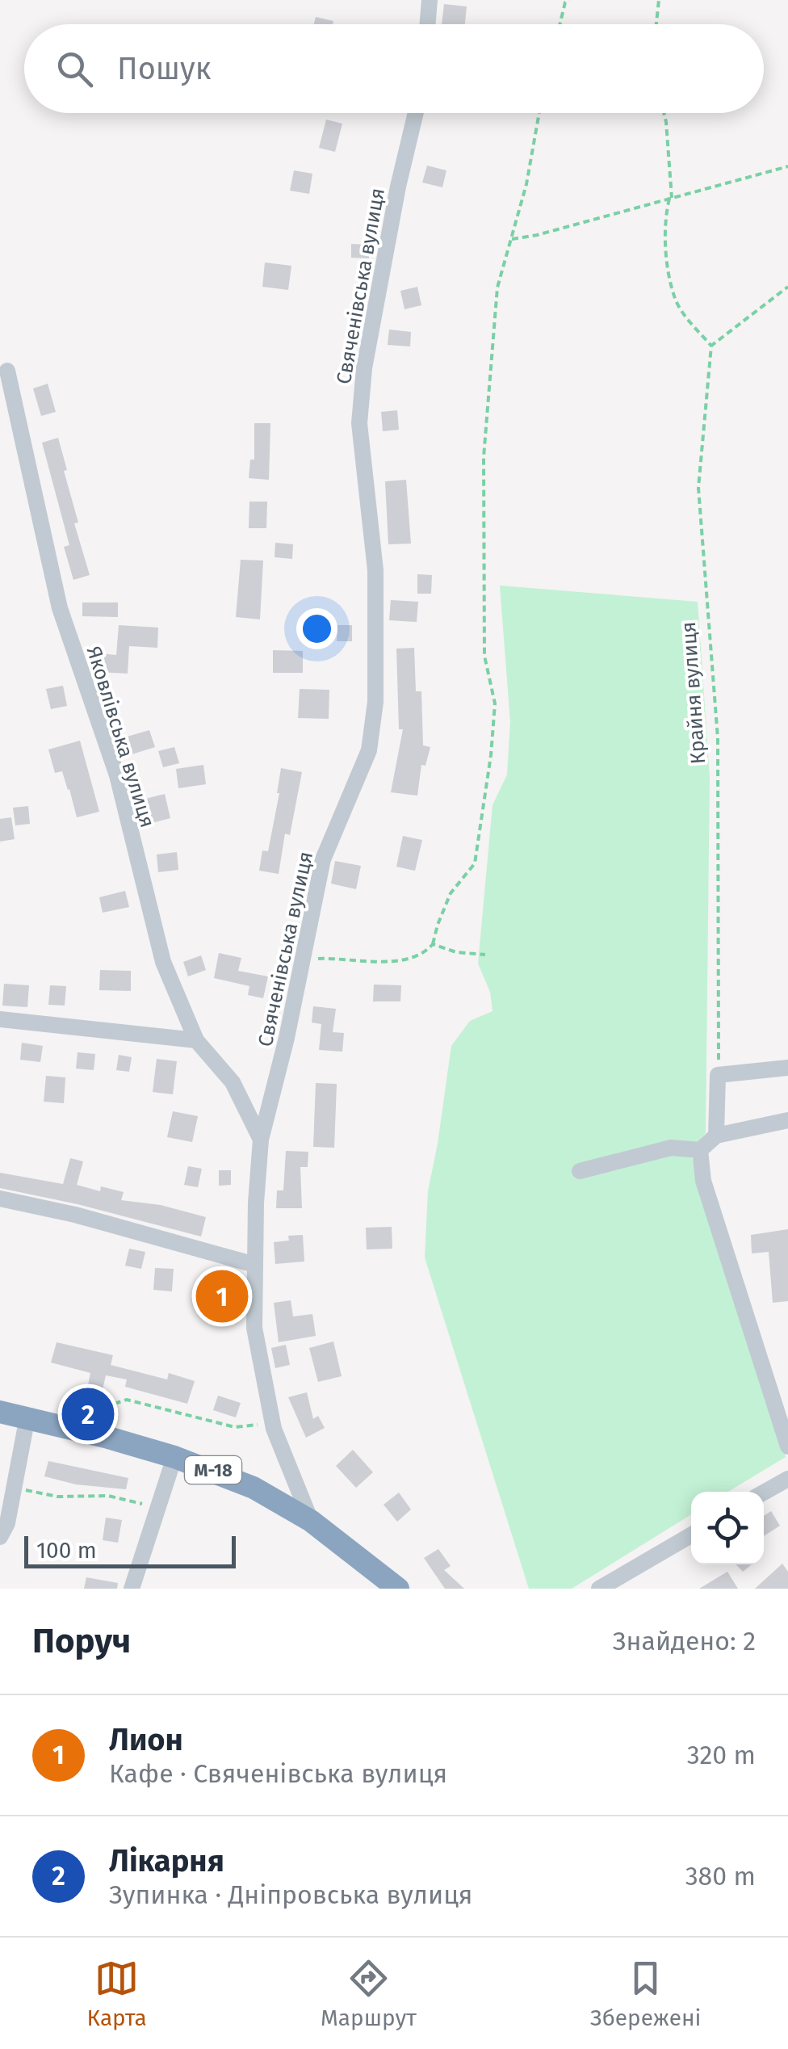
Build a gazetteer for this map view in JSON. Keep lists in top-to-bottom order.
{
  "streets": {
    "highway": ["М-18"],
    "street": ["Свяченівська вулиця", "Яковлівська вулиця"],
    "path": ["Крайня вулиця"]
  },
  "crossings": [
    ["Свяченівська вулиця", "Яковлівська вулиця"],
    ["Свяченівська вулиця", "М-18"]
  ],
  "scale_bar": "100 m",
  "page": {
    "search": "Пошук",
    "pins": ["1", "2"],
    "scale": "100 m",
    "heading": ["Поруч", "Знайдено: 2"],
    "list": [
      {
        "mark": "1",
        "name": "Лион",
        "note": "Кафе · Свяченівська вулиця",
        "value": "320 m"
      },
      {
        "mark": "2",
        "name": "Лікарня",
        "note": "Зупинка · Дніпровська вулиця",
        "value": "380 m"
      }
    ],
    "nav": ["Карта", "Маршрут", "Збережені"]
  }
}
